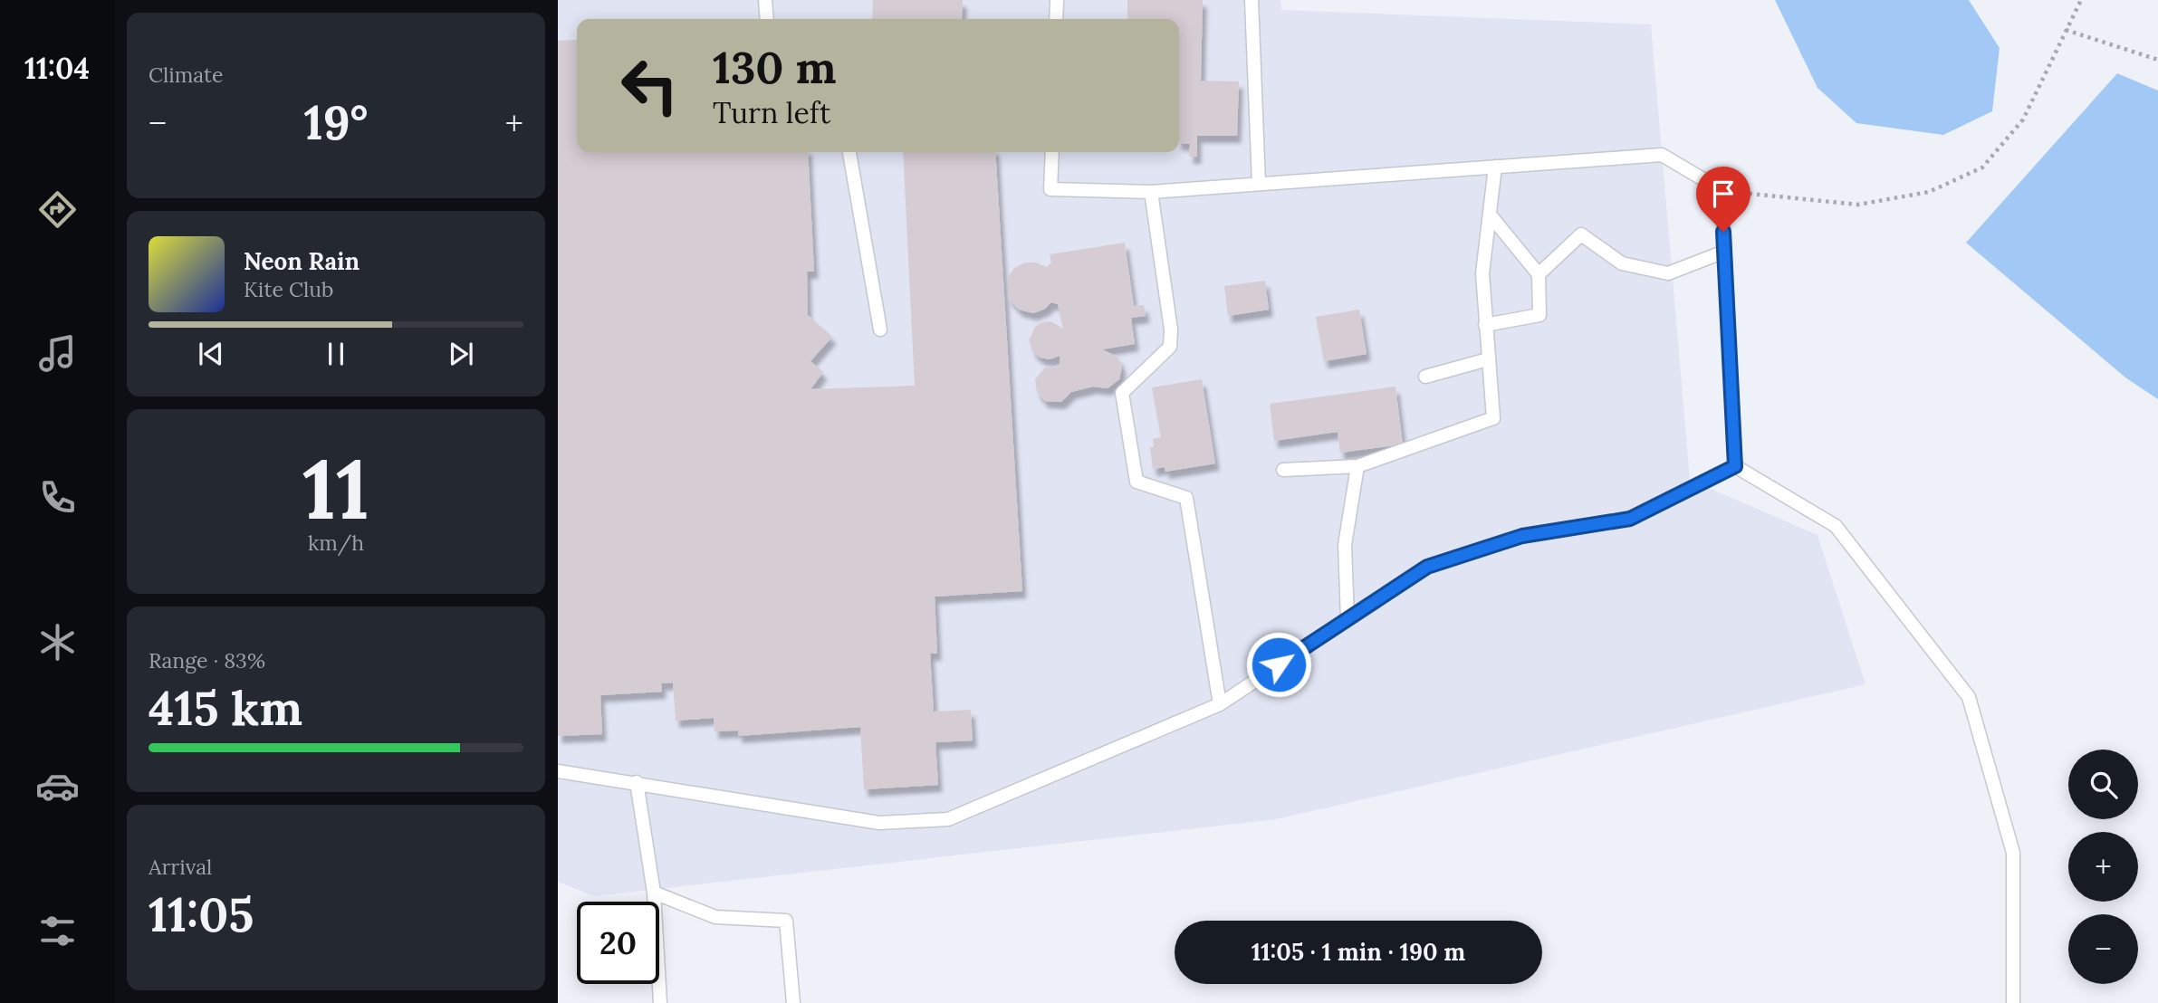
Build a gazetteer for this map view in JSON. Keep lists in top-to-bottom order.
{
  "page": {
    "tabs": "11:04",
    "tile": [
      "Climate",
      ["11", "km/h"],
      ["Range · 83%", "415 km"],
      ["Arrival", "11:05"]
    ],
    "turn": ["130 m", "Turn left"],
    "heat": ["−", "19°", "+"],
    "song": ["Neon Rain", "Kite Club"],
    "map_buttons": ["+", "−"],
    "limit": "20",
    "trip": "11:05 · 1 min · 190 m"
  }
}
